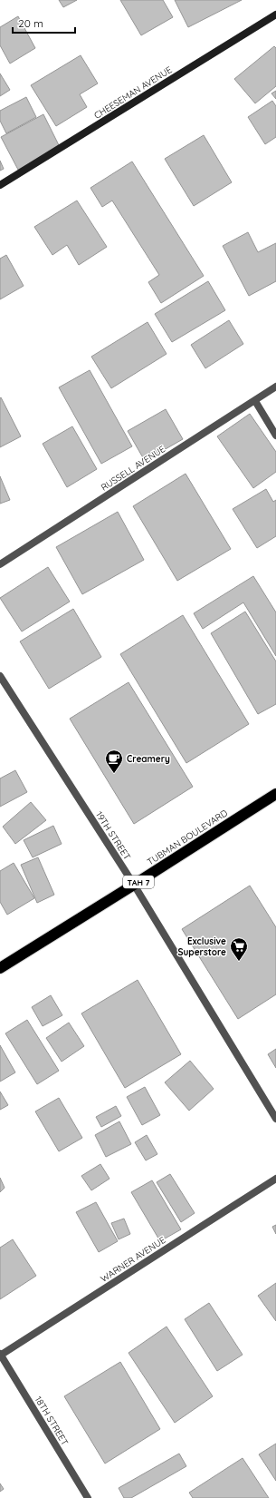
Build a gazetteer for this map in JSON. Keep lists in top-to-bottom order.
{
  "streets": {
    "highway": ["TUBMAN BOULEVARD", "TAH 7"],
    "street": [
      "CHEESEMAN AVENUE",
      "RUSSELL AVENUE",
      "19TH STREET",
      "WARNER AVENUE",
      "18TH STREET"
    ]
  },
  "crossings": [
    ["19TH STREET", "TUBMAN BOULEVARD"],
    ["WARNER AVENUE", "18TH STREET"]
  ],
  "places": {
    "cafe": ["Creamery"],
    "supermarket": ["Exclusive Superstore"]
  },
  "scale_bar": "20 m"
}
